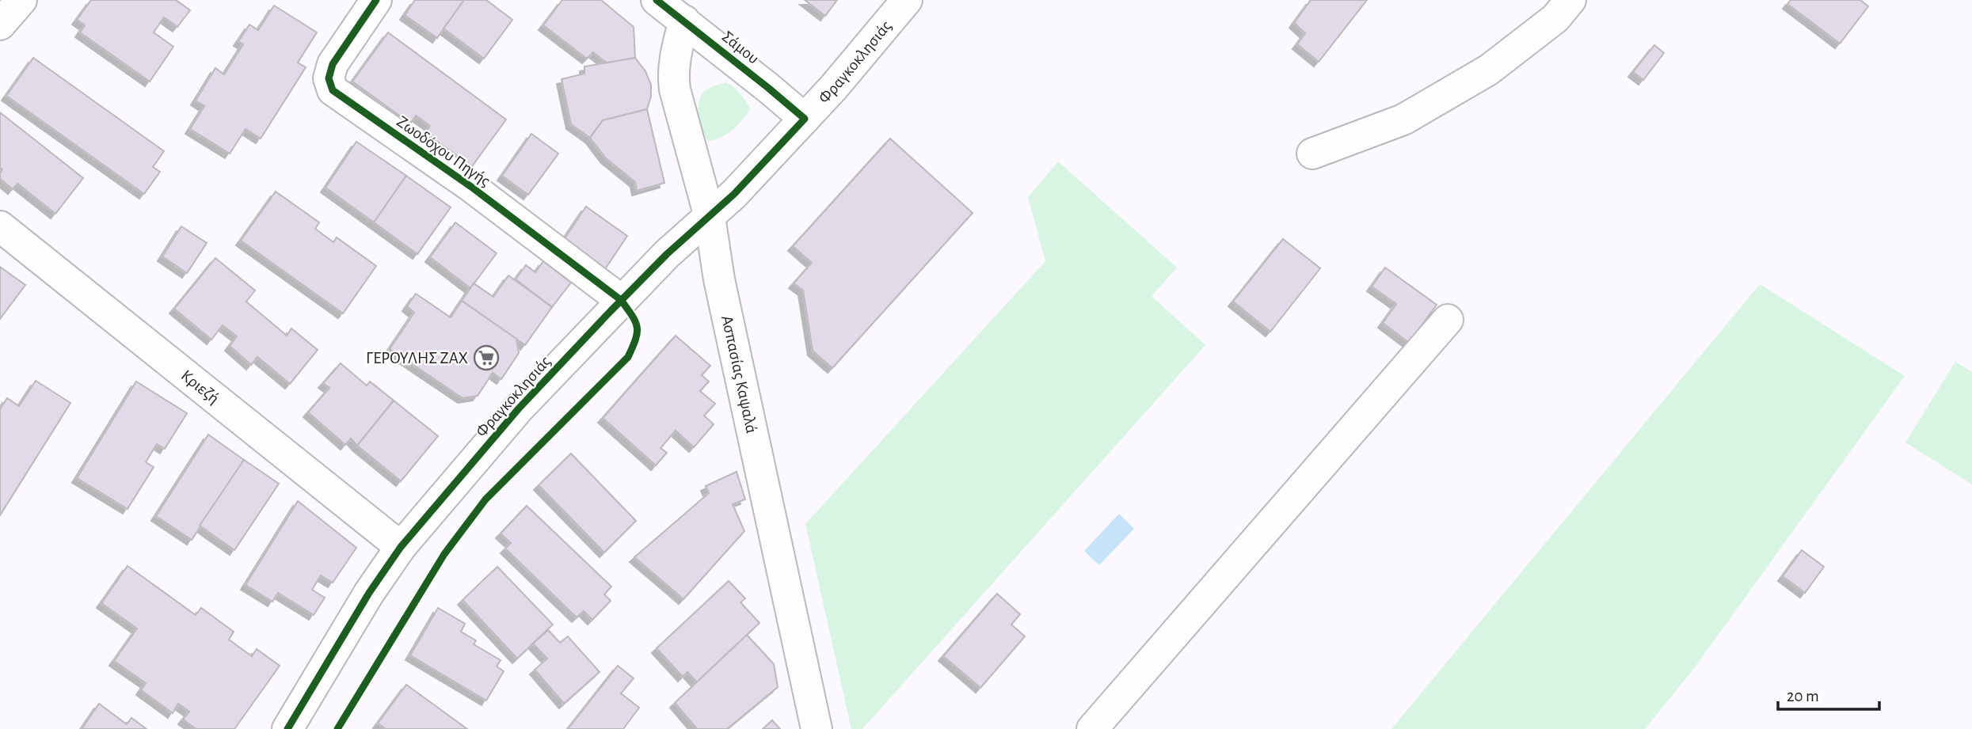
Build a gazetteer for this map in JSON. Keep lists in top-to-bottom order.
{
  "streets": {
    "street": [
      "Σάμου",
      "Φραγκοκλησιάς",
      "Ζωοδόχου Πηγής",
      "Ασπασίας Καψαλά",
      "Κριεζή"
    ]
  },
  "crossings": [
    ["Σάμου", "Φραγκοκλησιάς"],
    ["Σάμου", "Ασπασίας Καψαλά"],
    ["Φραγκοκλησιάς", "Ζωοδόχου Πηγής"],
    ["Φραγκοκλησιάς", "Ασπασίας Καψαλά"],
    ["Φραγκοκλησιάς", "Κριεζή"]
  ],
  "places": {
    "supermarket": ["ΓΕΡΟΥΛΗΣ ΖΑΧ"]
  },
  "scale_bar": "20 m"
}
